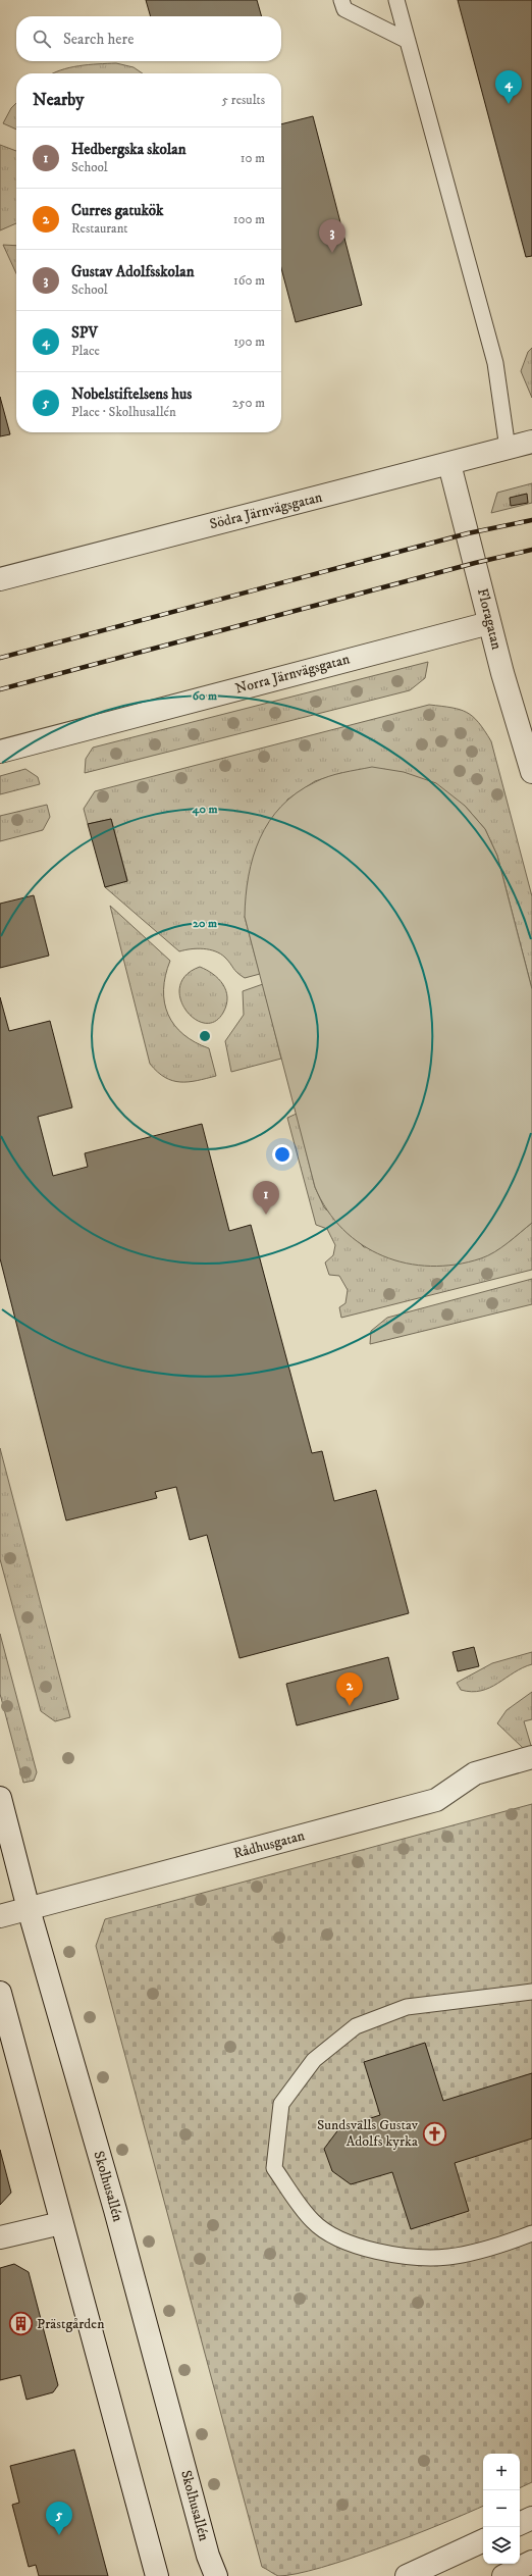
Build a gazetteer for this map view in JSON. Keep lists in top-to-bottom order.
{
  "streets": {
    "street": [
      "Södra Järnvägsgatan",
      "Floragatan",
      "Norra Järnvägsgatan",
      "Rådhusgatan",
      "Skolhusallén"
    ]
  },
  "crossings": [
    ["Södra Järnvägsgatan", "Floragatan"],
    ["Floragatan", "Norra Järnvägsgatan"],
    ["Rådhusgatan", "Skolhusallén"]
  ],
  "places": {
    "church": ["Sundsvalls Gustav Adolfs kyrka"],
    "building": ["Prästgården"]
  },
  "page": {
    "search": "Search here",
    "pins": [
      "4",
      "3",
      "1",
      "2",
      "5"
    ],
    "heading": ["Nearby", "5 results"],
    "list": [
      {
        "mark": "1",
        "name": "Hedbergska skolan",
        "note": "School",
        "value": "10 m"
      },
      {
        "mark": "2",
        "name": "Curres gatukök",
        "note": "Restaurant",
        "value": "100 m"
      },
      {
        "mark": "3",
        "name": "Gustav Adolfsskolan",
        "note": "School",
        "value": "160 m"
      },
      {
        "mark": "4",
        "name": "SPV",
        "note": "Place",
        "value": "190 m"
      },
      {
        "mark": "5",
        "name": "Nobelstiftelsens hus",
        "note": "Place · Skolhusallén",
        "value": "250 m"
      }
    ],
    "map_buttons": ["+", "−"]
  },
  "rings": ["60 m", "40 m", "20 m"]
}
